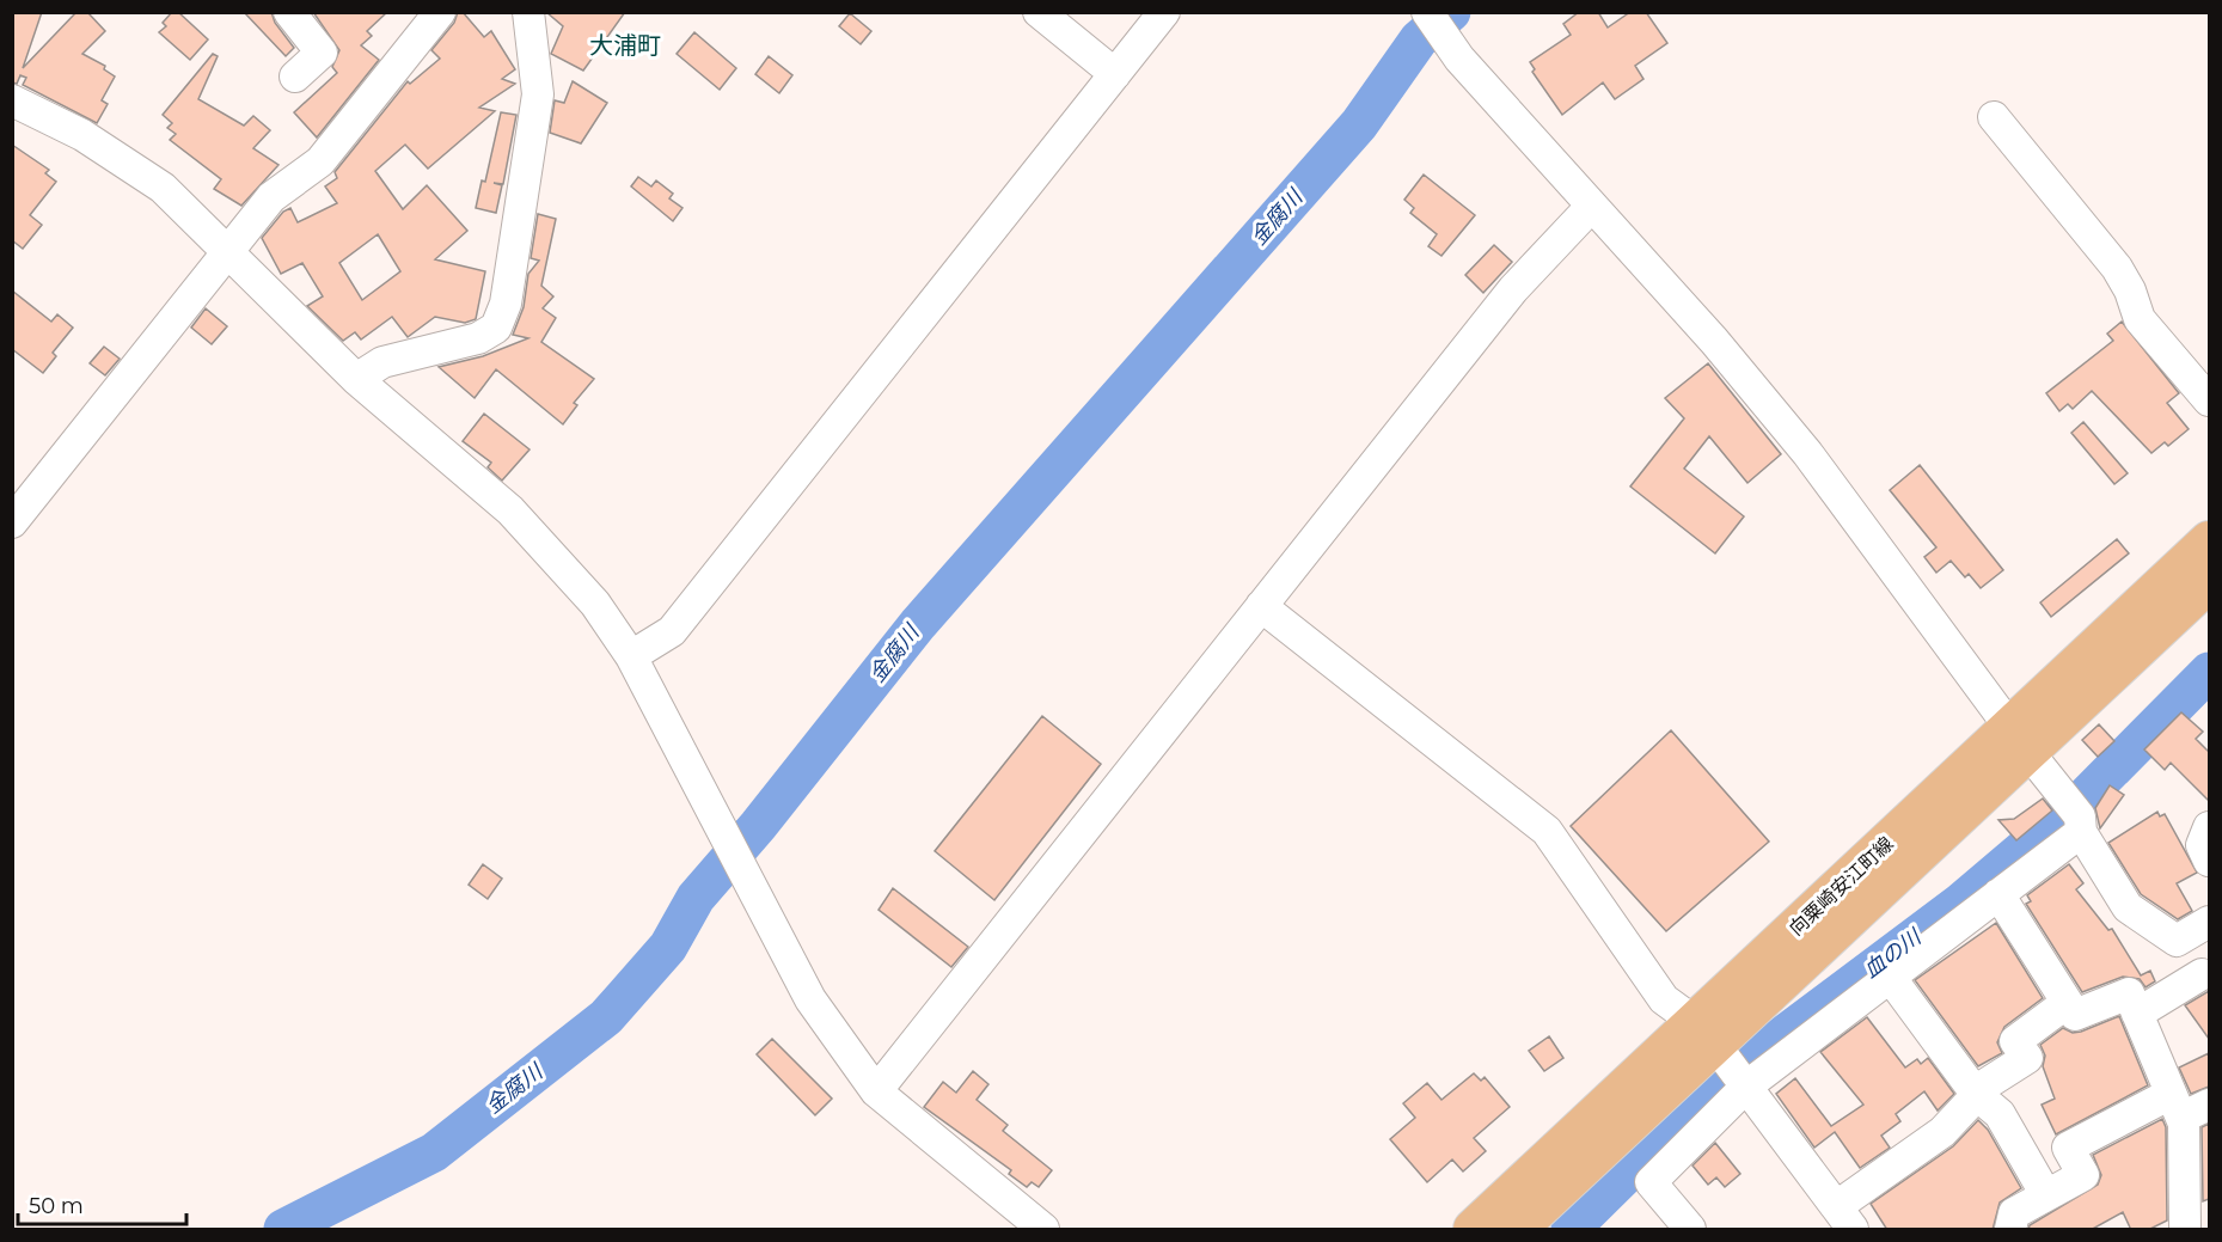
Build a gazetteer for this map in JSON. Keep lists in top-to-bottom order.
{
  "streets": {
    "main road": ["向粟崎安江町線"]
  },
  "districts": ["大浦町"],
  "water": ["金腐川", "血の川"],
  "scale_bar": "50 m"
}
